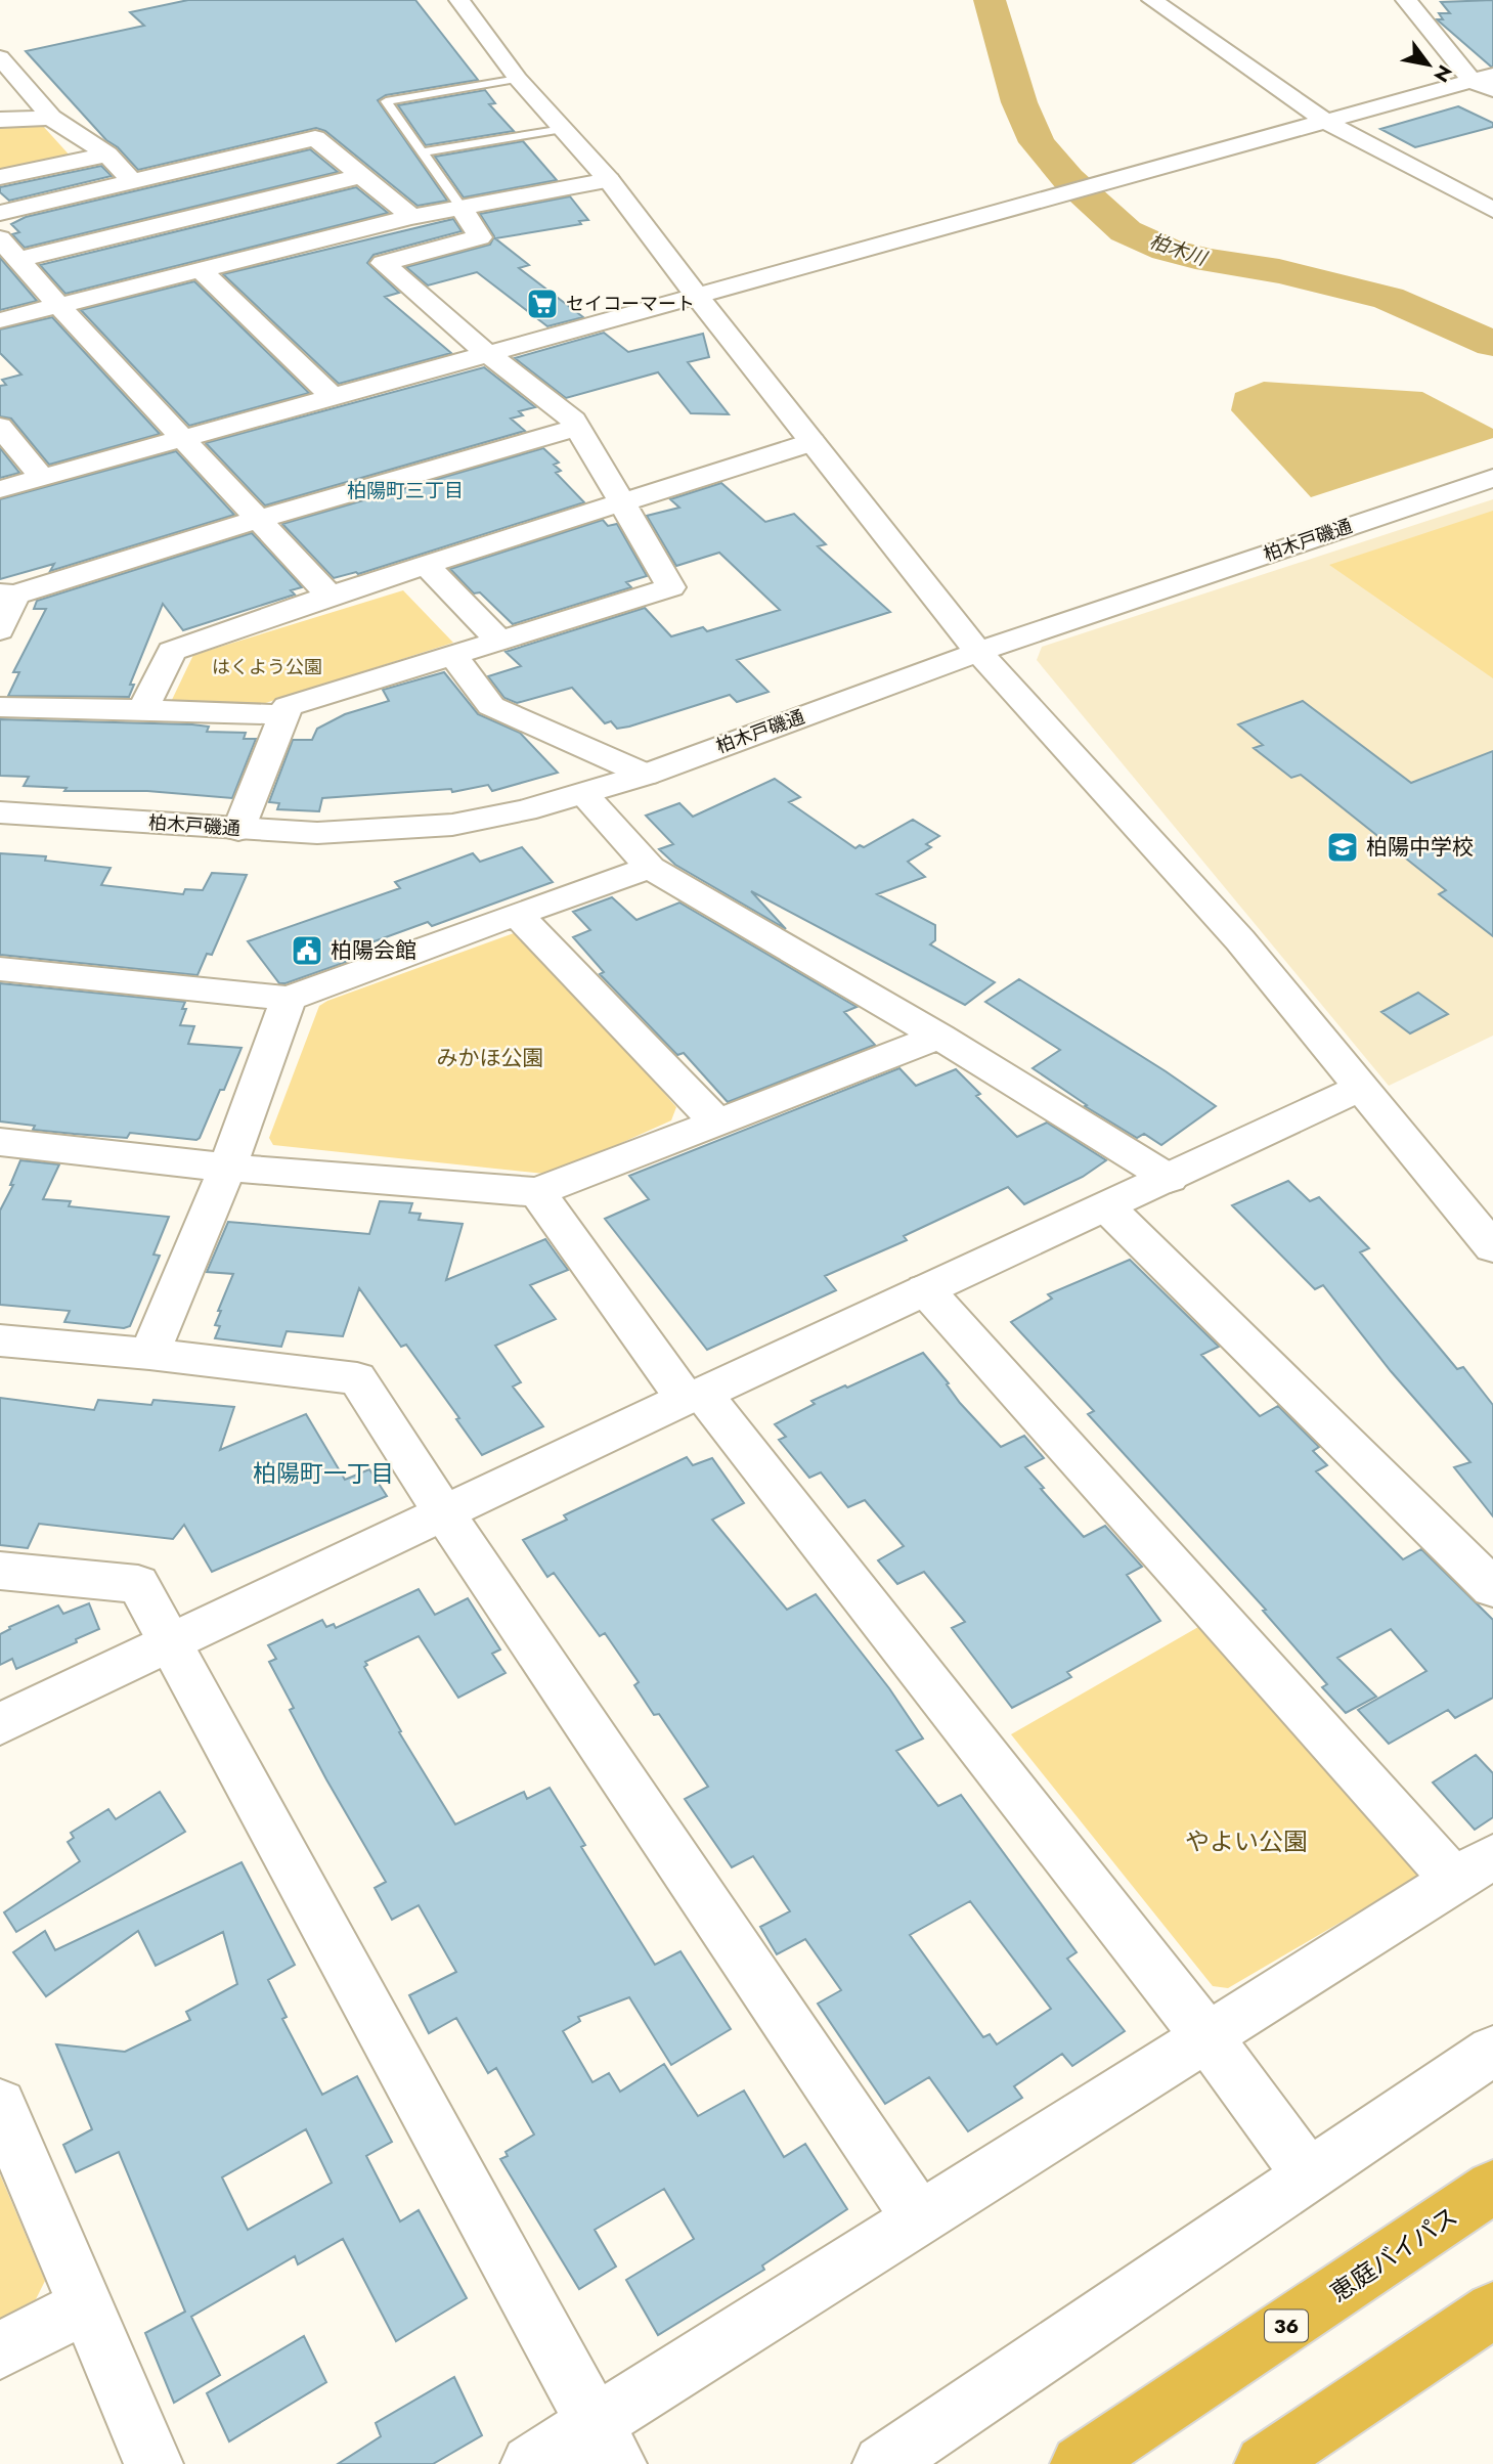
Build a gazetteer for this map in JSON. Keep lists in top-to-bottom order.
{
  "streets": {
    "highway": ["恵庭バイパス", "36"],
    "street": ["柏木戸磯通"]
  },
  "districts": ["柏陽町三丁目", "柏陽町一丁目"],
  "water": ["柏木川"],
  "parks": ["はくよう公園", "みかほ公園", "やよい公園"],
  "places": {
    "supermarket": ["セイコーマート"],
    "school or university": ["柏陽中学校"],
    "public building": ["柏陽会館"]
  },
  "north": "bottom right"
}
